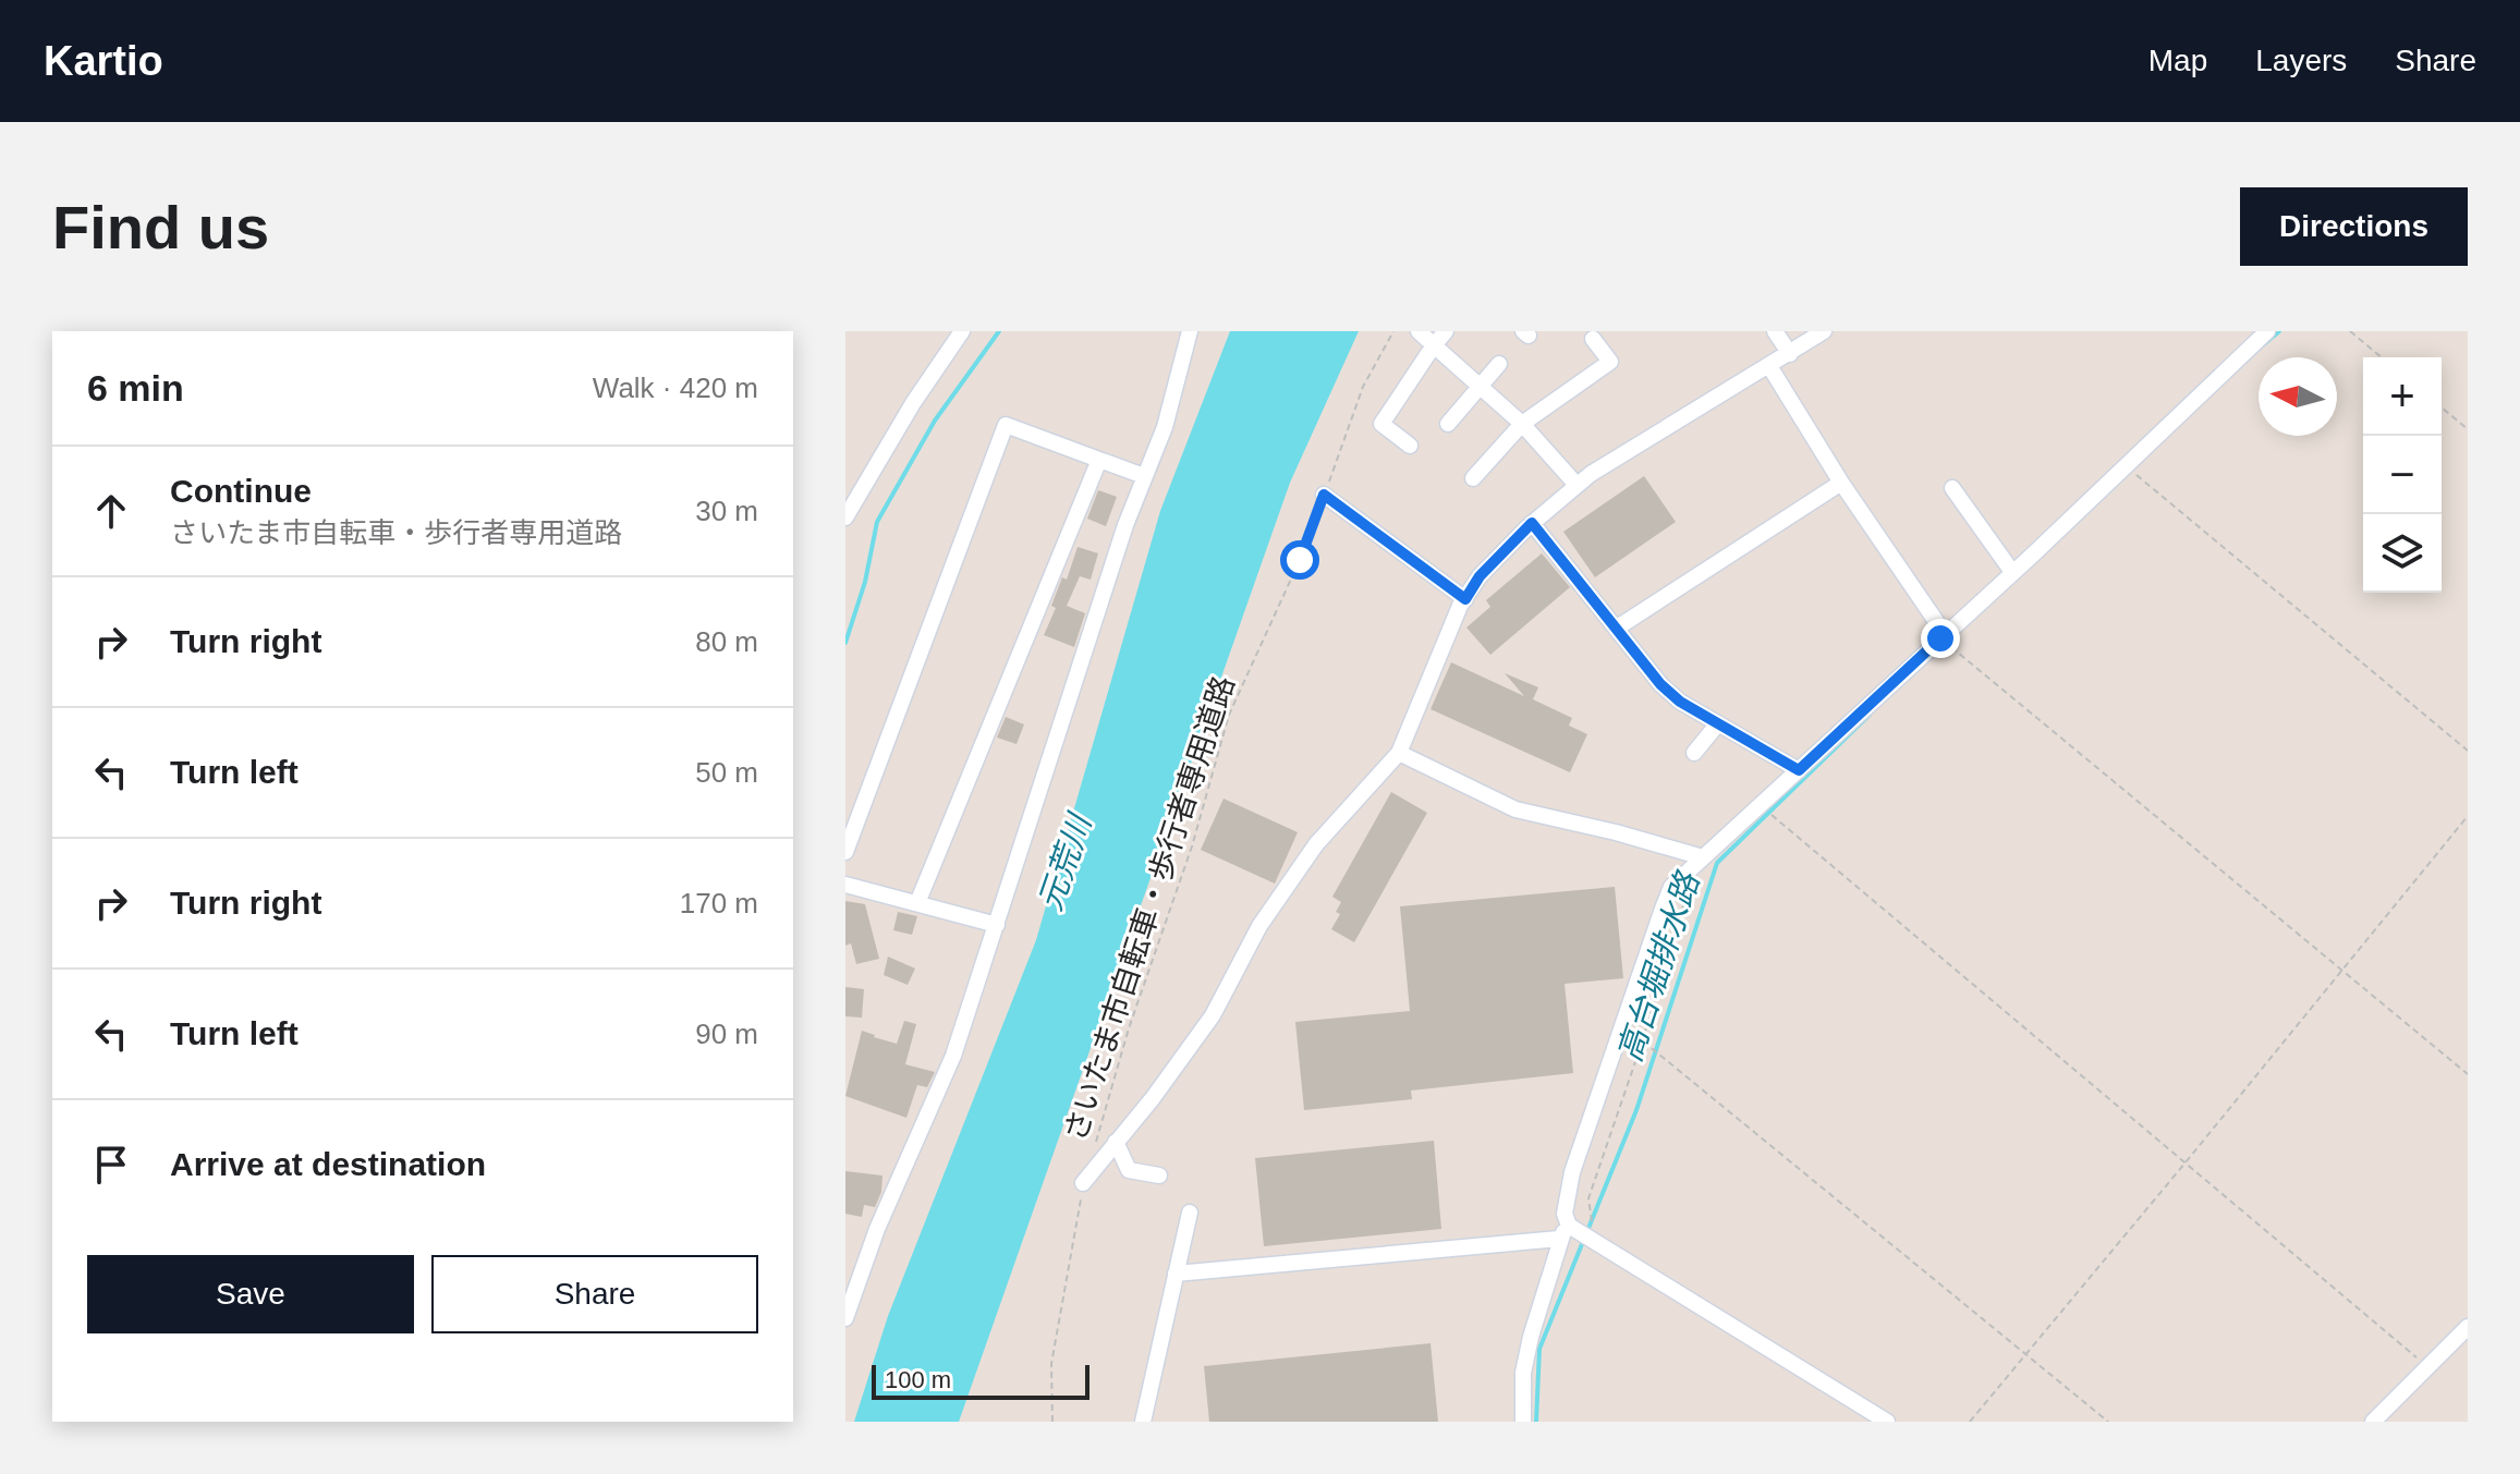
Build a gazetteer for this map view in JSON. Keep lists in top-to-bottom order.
{
  "streets": {
    "path": ["さいたま市自転車・歩行者専用道路"]
  },
  "water": ["元荒川", "高台堀排水路"],
  "scale_bar": "100 m",
  "north": "left",
  "page": {
    "header": "Kartio",
    "nav": ["Map", "Layers", "Share"],
    "buttons": [
      "Directions",
      ["Save", "Share"]
    ],
    "title": "Find us",
    "heading": ["6 min", "Walk · 420 m"],
    "map_buttons": ["+", "−"],
    "list": [
      ["Continue", "さいたま市自転車・歩行者専用道路", "30 m"],
      ["Turn right", "80 m"],
      ["Turn left", "50 m"],
      ["Turn right", "170 m"],
      ["Turn left", "90 m"],
      "Arrive at destination"
    ],
    "scale": "100 m"
  }
}
